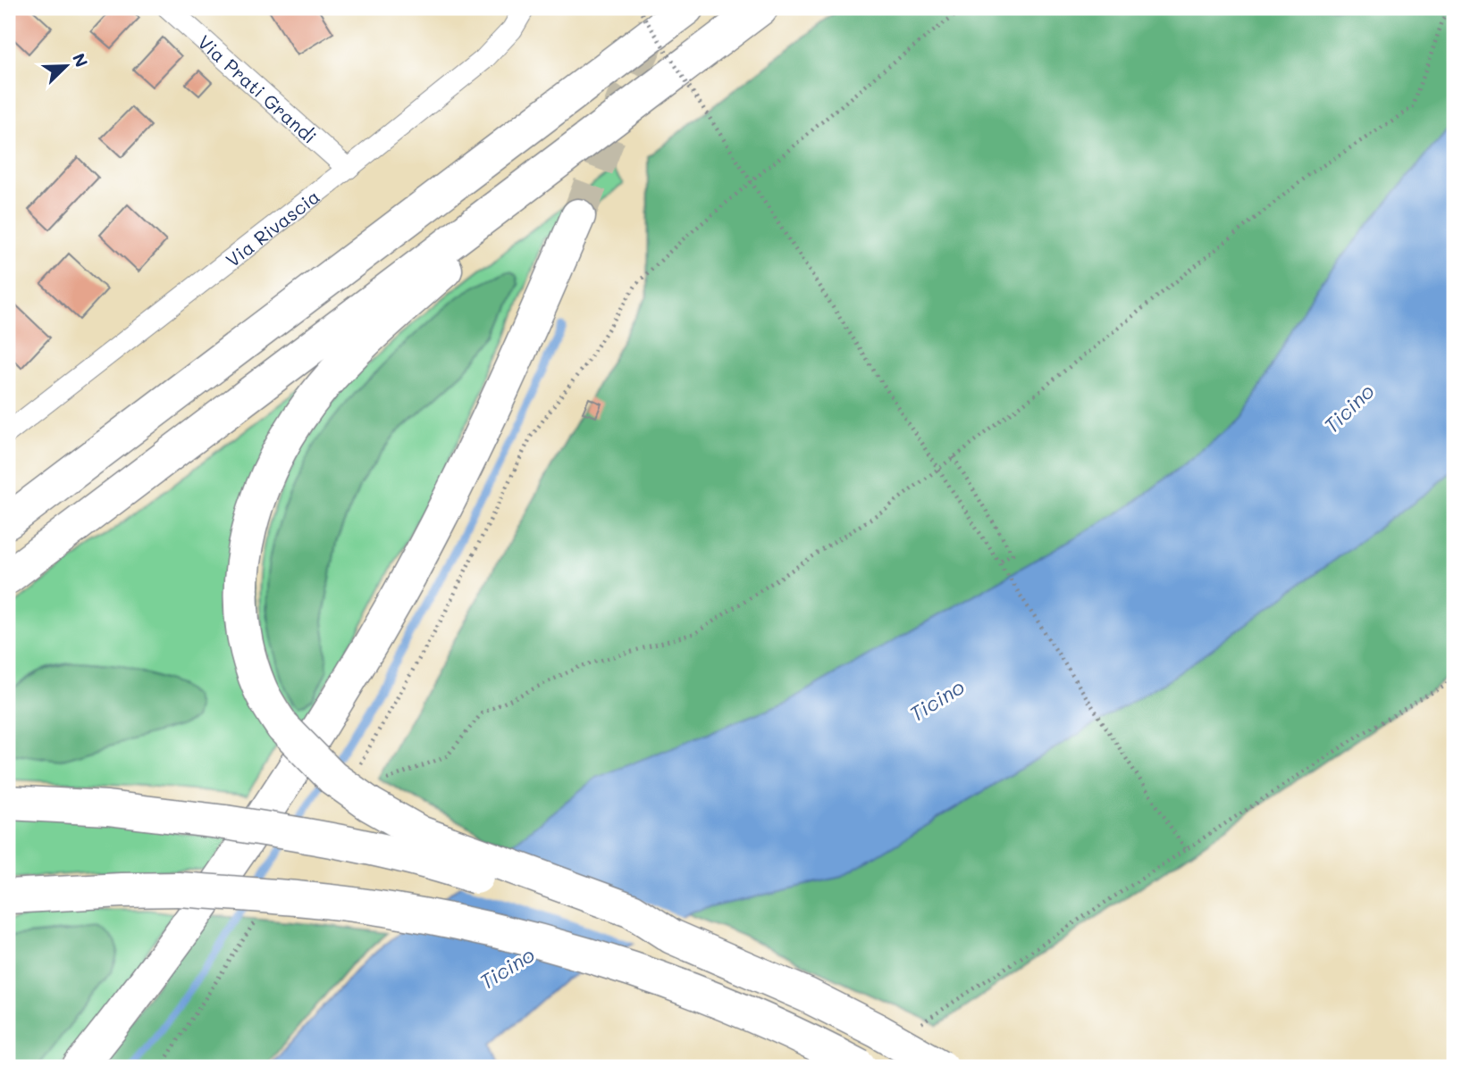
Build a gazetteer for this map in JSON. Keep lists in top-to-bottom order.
{
  "streets": {
    "street": ["Via Prati Grandi", "Via Rivascia"]
  },
  "crossings": [
    ["Via Prati Grandi", "Via Rivascia"]
  ],
  "water": ["Ticino"],
  "north": "top right"
}
